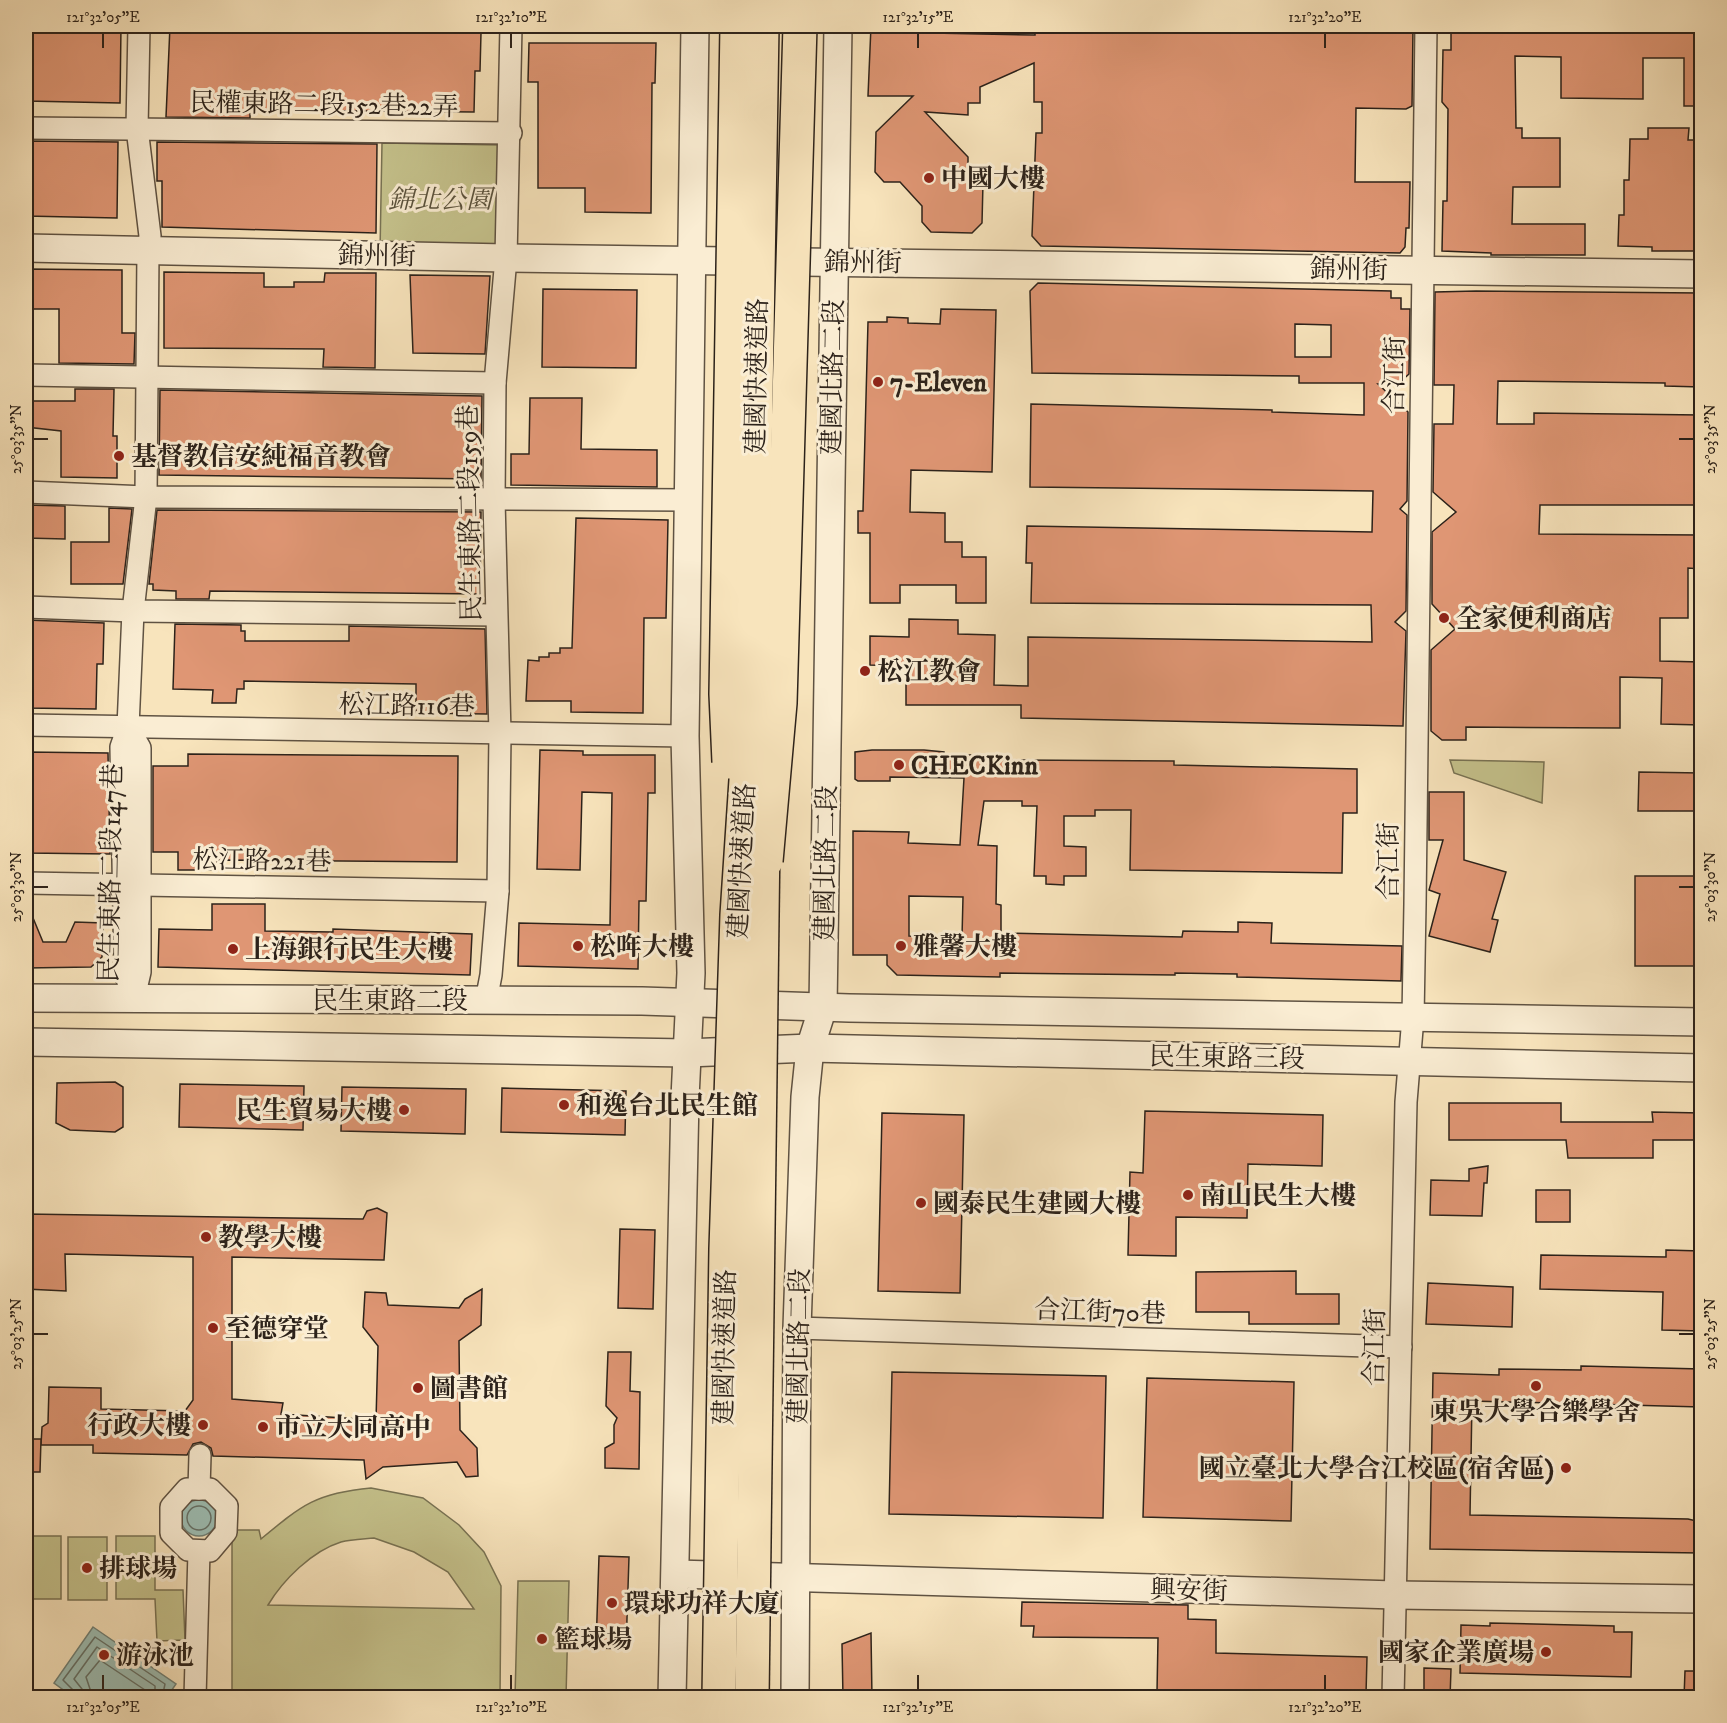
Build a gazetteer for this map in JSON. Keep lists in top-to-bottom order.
{
  "streets": {
    "highway": ["建國快速道路"],
    "street": [
      "民權東路二段152巷22弄",
      "錦州街",
      "合江街",
      "建國北路二段",
      "民生東路二段159巷",
      "松江路116巷",
      "松江路221巷",
      "民生東路二段147巷",
      "民生東路二段",
      "民生東路三段",
      "合江街70巷",
      "興安街"
    ]
  },
  "crossings": [
    ["民權東路二段152巷22弄", "民生東路二段159巷"],
    ["民權東路二段152巷22弄", "民生東路二段147巷"],
    ["錦州街", "合江街"],
    ["錦州街", "建國北路二段"],
    ["錦州街", "民生東路二段159巷"],
    ["錦州街", "民生東路二段147巷"],
    ["合江街", "民生東路三段"],
    ["合江街", "合江街70巷"],
    ["合江街", "興安街"],
    ["建國北路二段", "民生東路三段"],
    ["建國北路二段", "合江街70巷"],
    ["建國北路二段", "興安街"],
    ["民生東路二段159巷", "松江路116巷"],
    ["民生東路二段159巷", "松江路221巷"],
    ["民生東路二段159巷", "民生東路二段"],
    ["松江路116巷", "民生東路二段147巷"],
    ["松江路221巷", "民生東路二段147巷"],
    ["民生東路二段147巷", "民生東路二段"],
    ["民生東路二段", "民生東路三段"]
  ],
  "parks": ["錦北公園"],
  "places": [
    "中國大樓",
    "7-Eleven",
    "基督教信安純福音教會",
    "全家便利商店",
    "松江教會",
    "CHECKinn",
    "松哖大樓",
    "雅馨大樓",
    "上海銀行民生大樓",
    "和逸台北民生館",
    "民生貿易大樓",
    "南山民生大樓",
    "國泰民生建國大樓",
    "教學大樓",
    "至德穿堂",
    "東吳大學合樂學舍",
    "圖書館",
    "行政大樓",
    "市立大同高中",
    "國立臺北大學合江校區(宿舍區)",
    "排球場",
    "環球功祥大廈",
    "籃球場",
    "國家企業廣場",
    "游泳池"
  ],
  "coordinates": [
    "121°32'05\"E",
    "121°32'10\"E",
    "121°32'15\"E",
    "121°32'20\"E",
    "25°03'35\"N",
    "25°03'30\"N",
    "25°03'25\"N"
  ]
}
